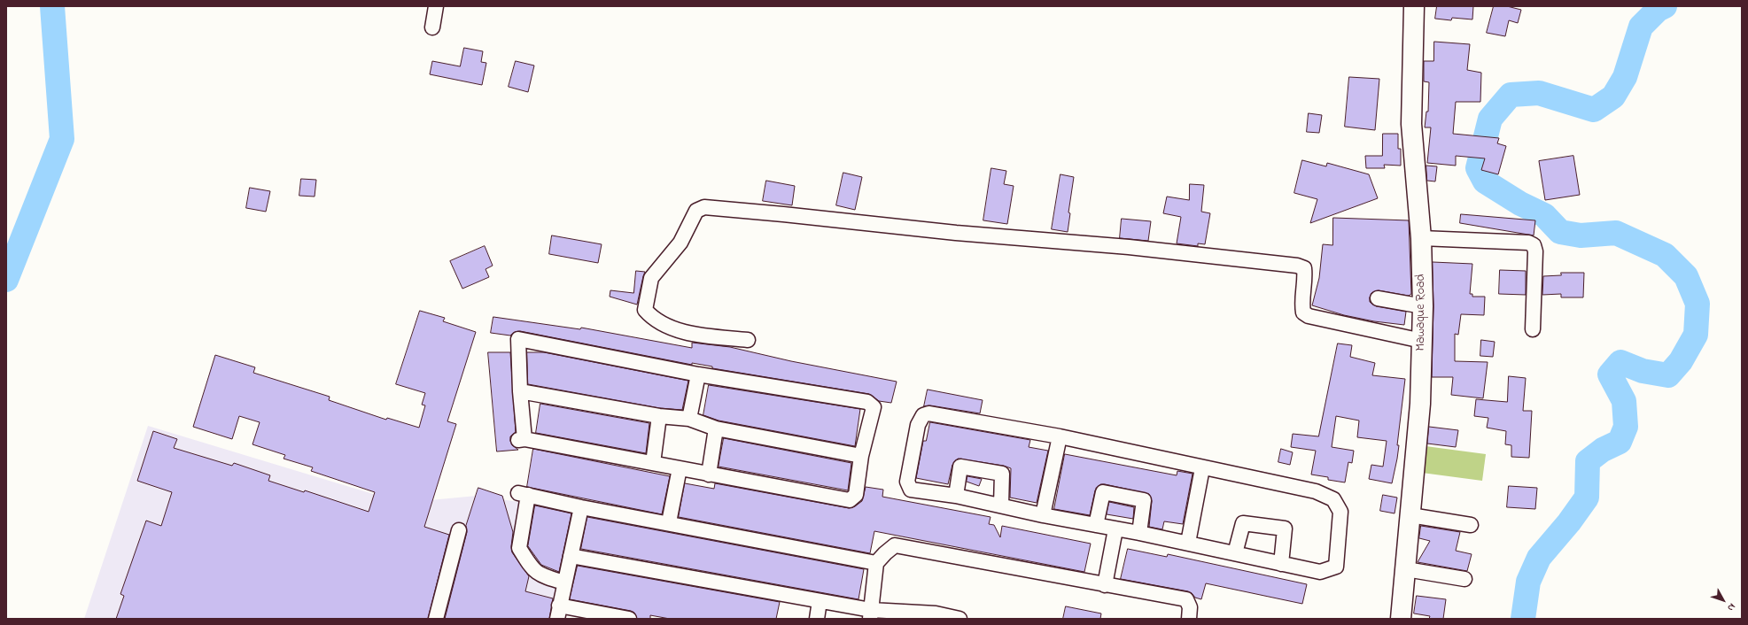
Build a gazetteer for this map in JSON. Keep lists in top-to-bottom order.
{
  "streets": {
    "main road": ["Mawaque Road"]
  },
  "north": "bottom right"
}
